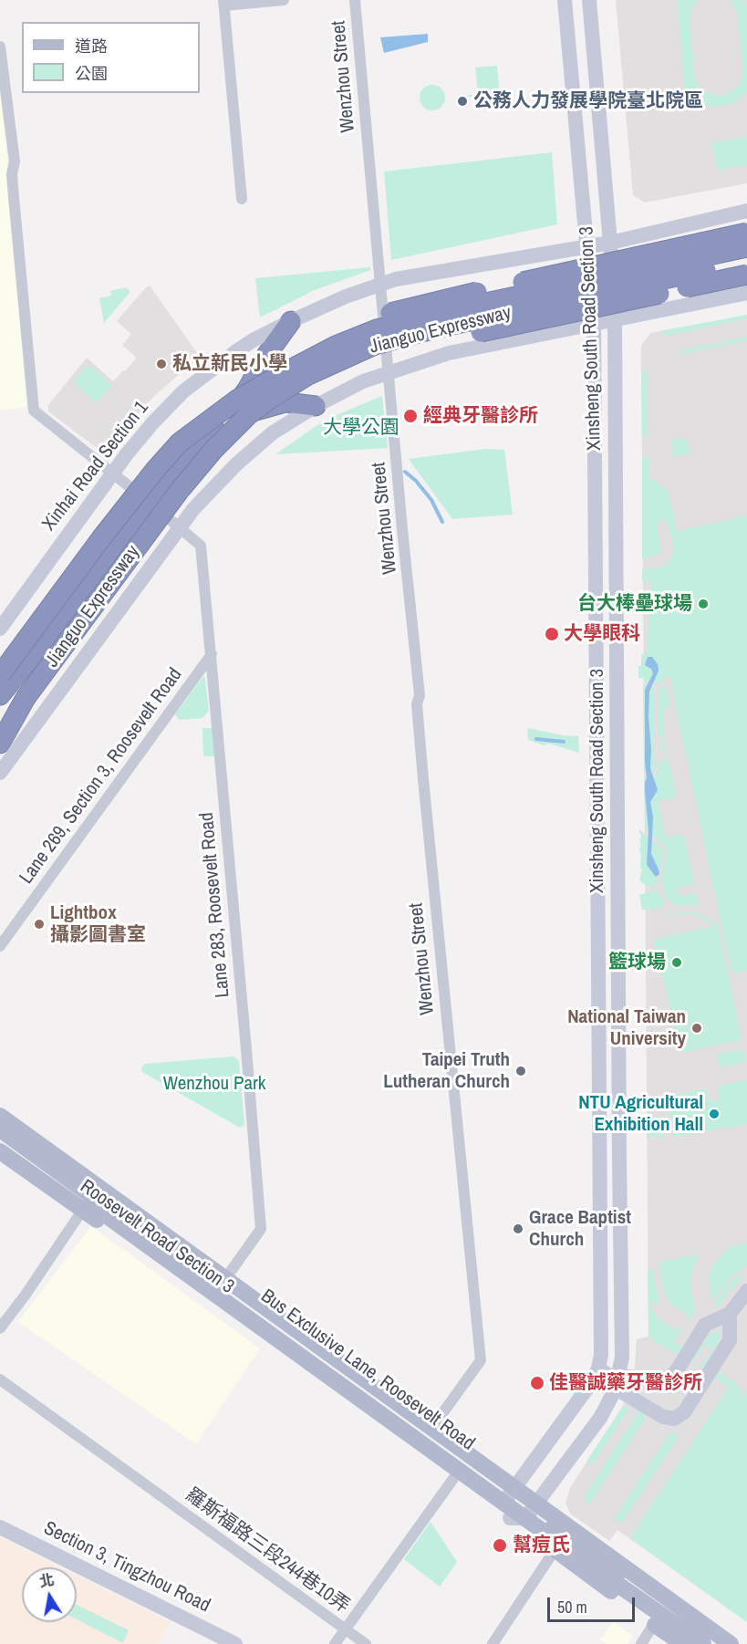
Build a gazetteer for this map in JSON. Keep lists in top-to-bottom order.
{
  "streets": {
    "highway": ["Jianguo Expressway"],
    "main road": [
      "Xinsheng South Road Section 3",
      "Xinhai Road Section 1",
      "Roosevelt Road Section 3",
      "Bus Exclusive Lane, Roosevelt Road",
      "Section 3, Tingzhou Road"
    ],
    "street": [
      "Wenzhou Street",
      "Lane 269, Section 3, Roosevelt Road",
      "Lane 283, Roosevelt Road",
      "羅斯福路三段244巷10弄"
    ]
  },
  "crossings": [
    ["Wenzhou Street", "Xinhai Road Section 1"],
    ["Wenzhou Street", "Roosevelt Road Section 3"],
    ["Xinsheng South Road Section 3", "Xinhai Road Section 1"],
    ["Xinsheng South Road Section 3", "Roosevelt Road Section 3"],
    ["Xinsheng South Road Section 3", "Bus Exclusive Lane, Roosevelt Road"],
    ["Xinhai Road Section 1", "Lane 283, Roosevelt Road"],
    ["Lane 269, Section 3, Roosevelt Road", "Lane 283, Roosevelt Road"],
    ["Lane 283, Roosevelt Road", "Roosevelt Road Section 3"],
    ["Roosevelt Road Section 3", "Bus Exclusive Lane, Roosevelt Road"]
  ],
  "parks": ["大學公園", "Wenzhou Park"],
  "places": [
    "公務人力發展學院臺北院區",
    "私立新民小學",
    "經典牙醫診所",
    "台大棒壘球場",
    "大學眼科",
    "Lightbox 攝影圖書室",
    "籃球場",
    "National Taiwan University",
    "Taipei Truth Lutheran Church",
    "NTU Agricultural Exhibition Hall",
    "Grace Baptist Church",
    "佳醫誠藥牙醫診所",
    "幫痘氏"
  ],
  "legend": ["道路", "公園"],
  "scale_bar": "50 m",
  "north": "top"
}
